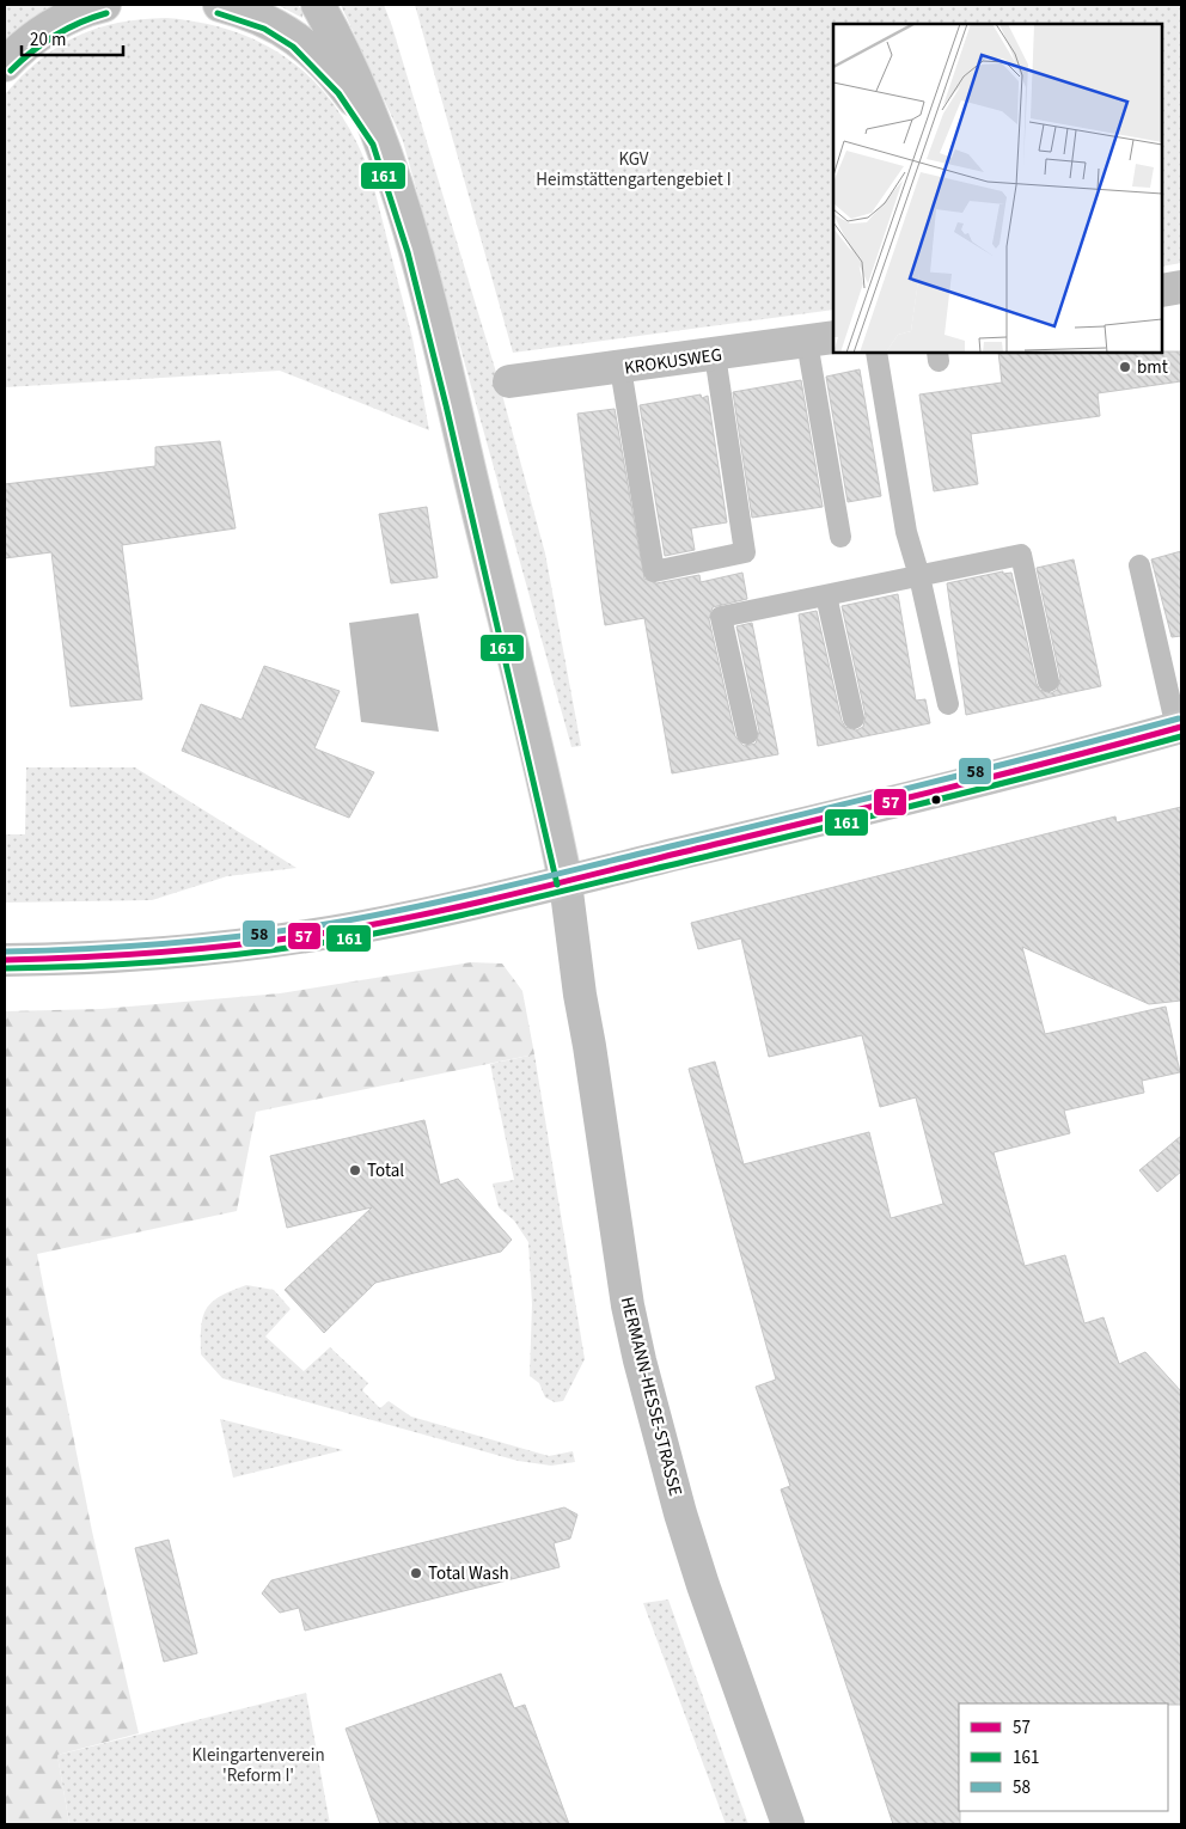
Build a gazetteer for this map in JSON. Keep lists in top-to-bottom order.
{
  "streets": {
    "main road": ["KROKUSWEG", "HERMANN-HESSE-STRASSE"]
  },
  "parks": ["KGV Heimstättengartengebiet I", "Kleingartenverein 'Reform I'"],
  "places": ["bmt", "Total", "Total Wash"],
  "lines": ["transit line 161", "transit line 58", "transit line 57"],
  "legend": ["57", "161", "58"],
  "scale_bar": "20 m"
}
